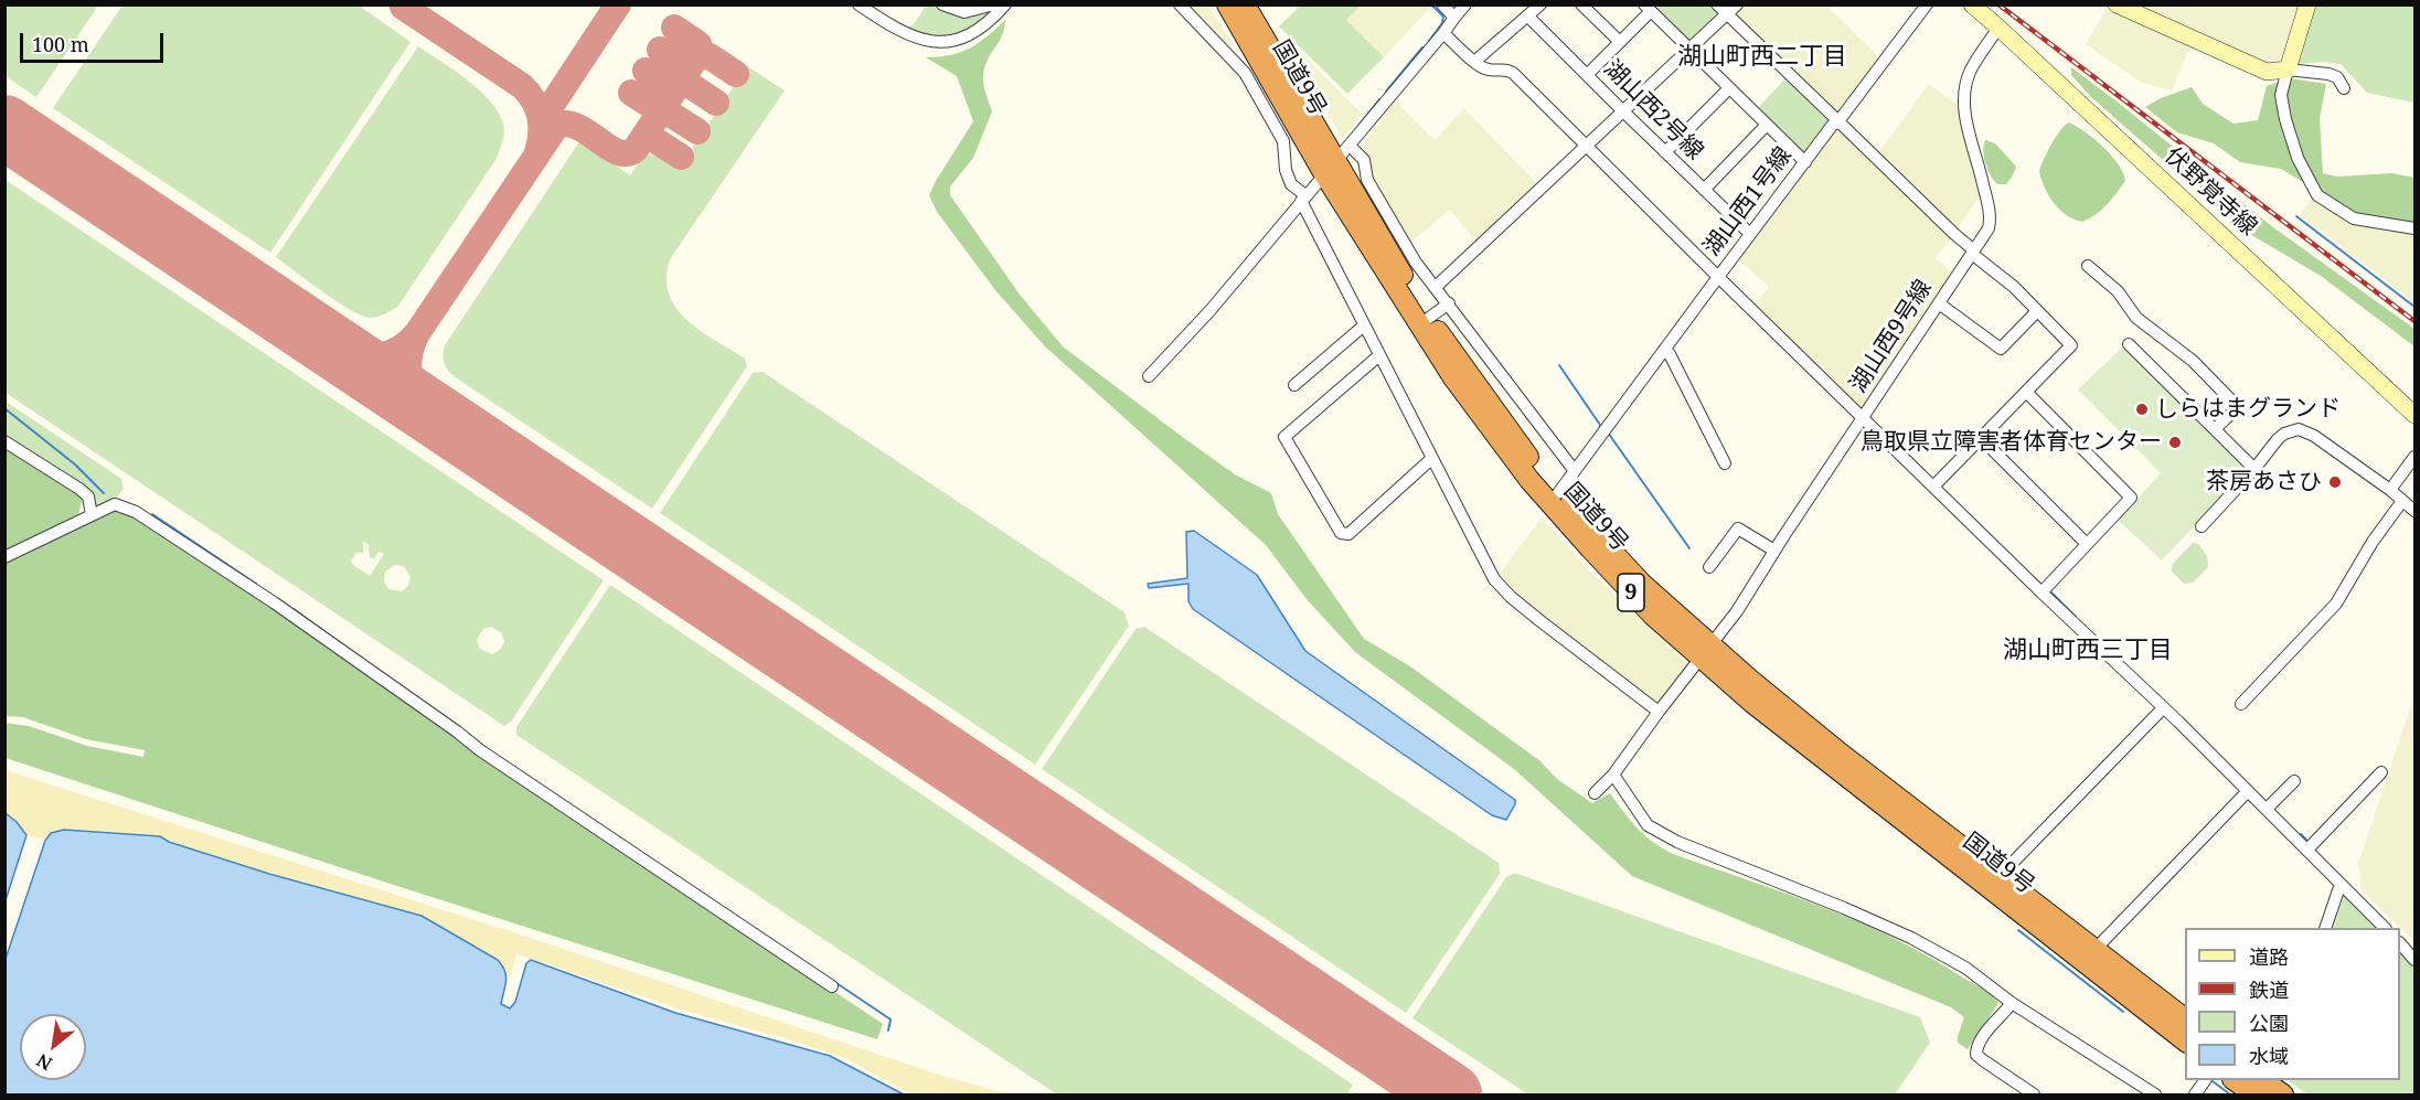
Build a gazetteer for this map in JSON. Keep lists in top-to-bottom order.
{
  "streets": {
    "highway": ["国道9号", "9"],
    "main road": ["伏野覚寺線"],
    "street": ["湖山西2号線", "湖山西1号線", "湖山西9号線"]
  },
  "crossings": [
    ["国道9号", "湖山西9号線"],
    ["湖山西2号線", "湖山西1号線"],
    ["伏野覚寺線", "湖山西9号線"]
  ],
  "districts": ["湖山町西二丁目", "湖山町西三丁目"],
  "places": ["しらはまグランド", "鳥取県立障害者体育センター", "茶房あさひ"],
  "legend": [
    "道路",
    "鉄道",
    "公園",
    "水域"
  ],
  "scale_bar": "100 m",
  "north": "bottom left"
}
